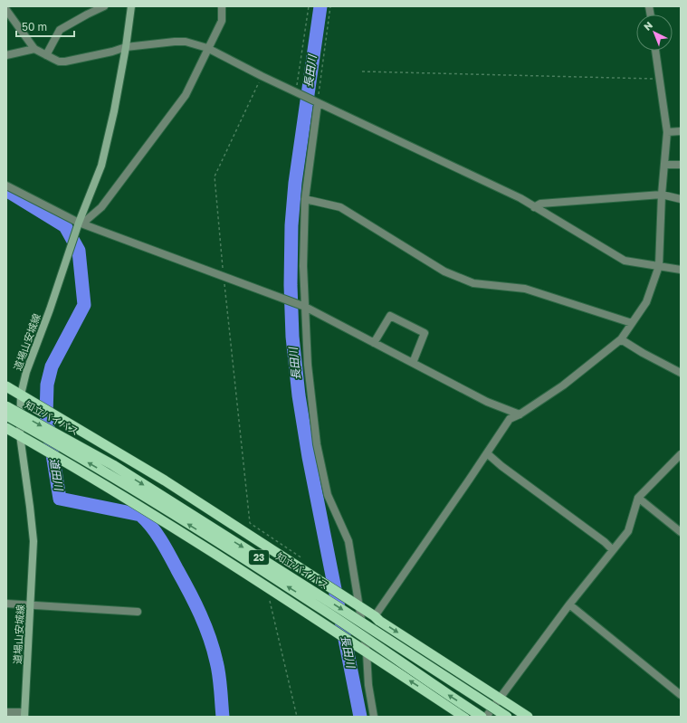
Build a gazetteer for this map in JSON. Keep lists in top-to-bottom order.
{
  "streets": {
    "highway": ["知立バイパス", "23"],
    "main road": ["道場山安城線"]
  },
  "crossings": [
    ["道場山安城線", "23"]
  ],
  "water": ["長田川", "道田川"],
  "scale_bar": "50 m",
  "north": "top left"
}
